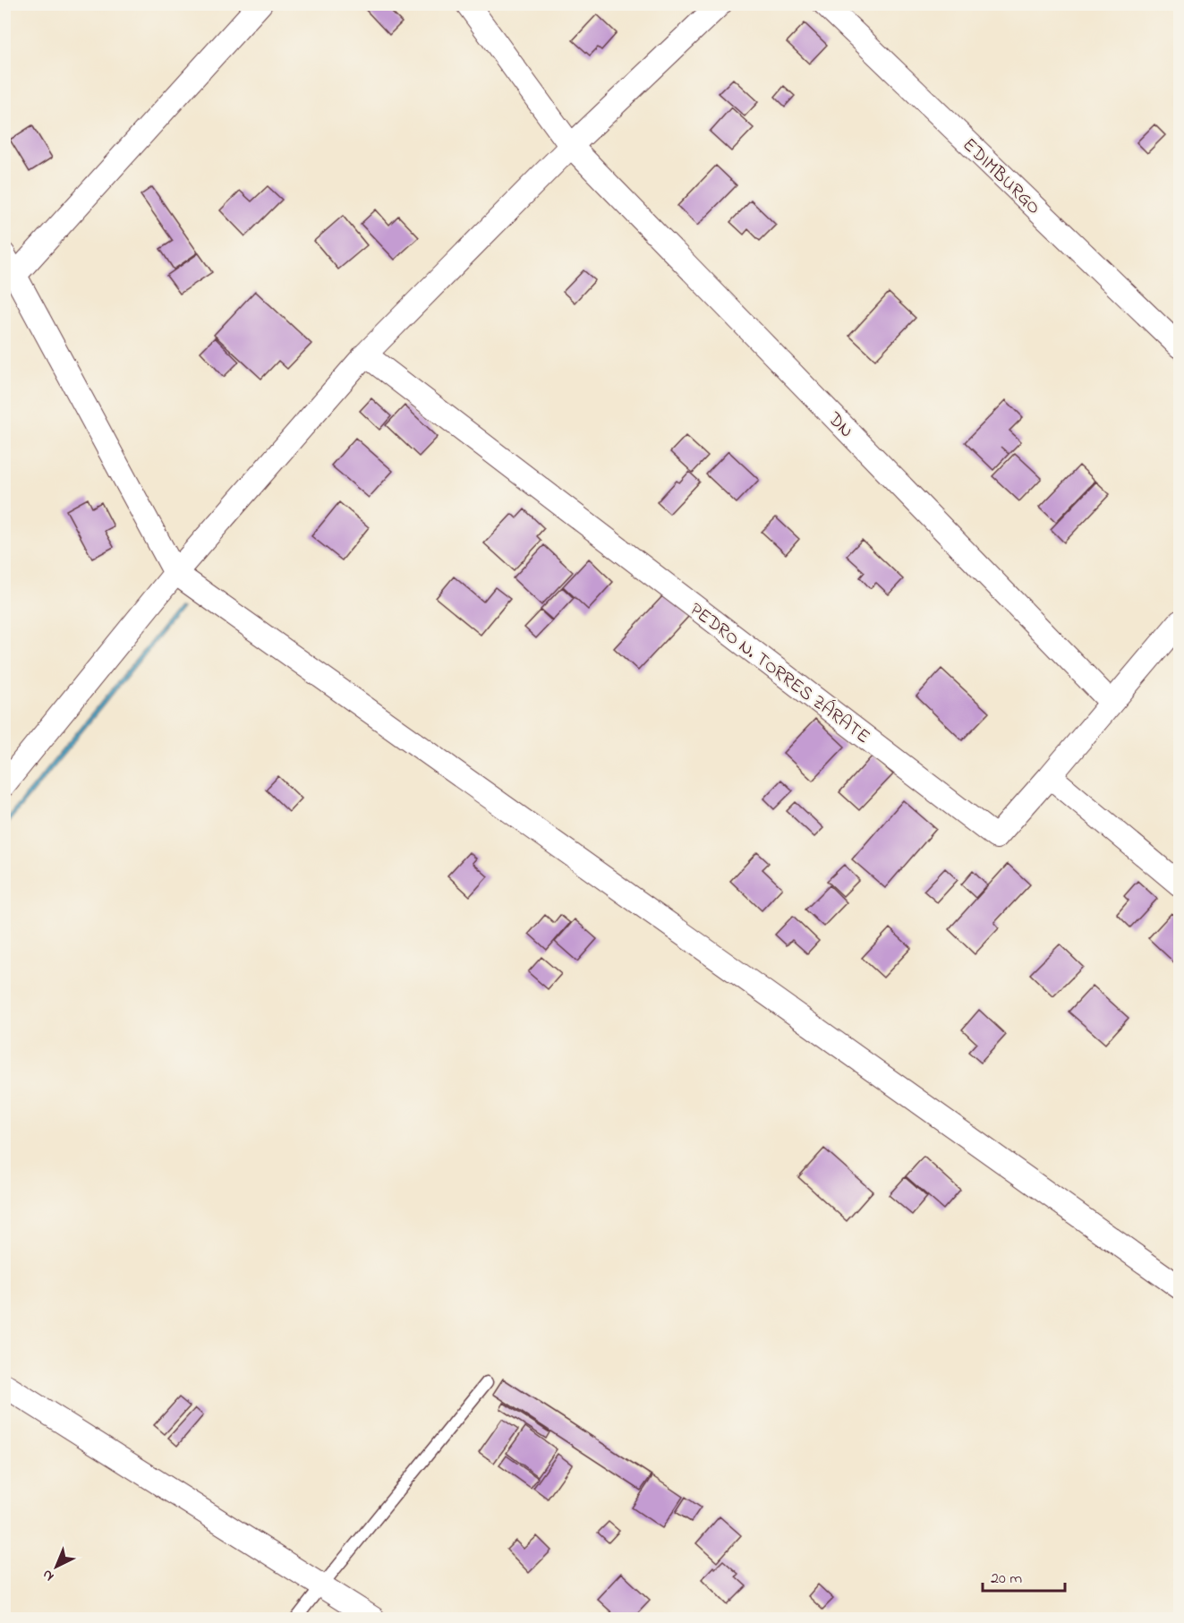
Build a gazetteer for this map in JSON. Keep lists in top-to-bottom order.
{
  "streets": {
    "street": ["EDIMBURGO", "DN", "PEDRO N. TORRES ZÁRATE"]
  },
  "scale_bar": "20 m",
  "north": "bottom left"
}
